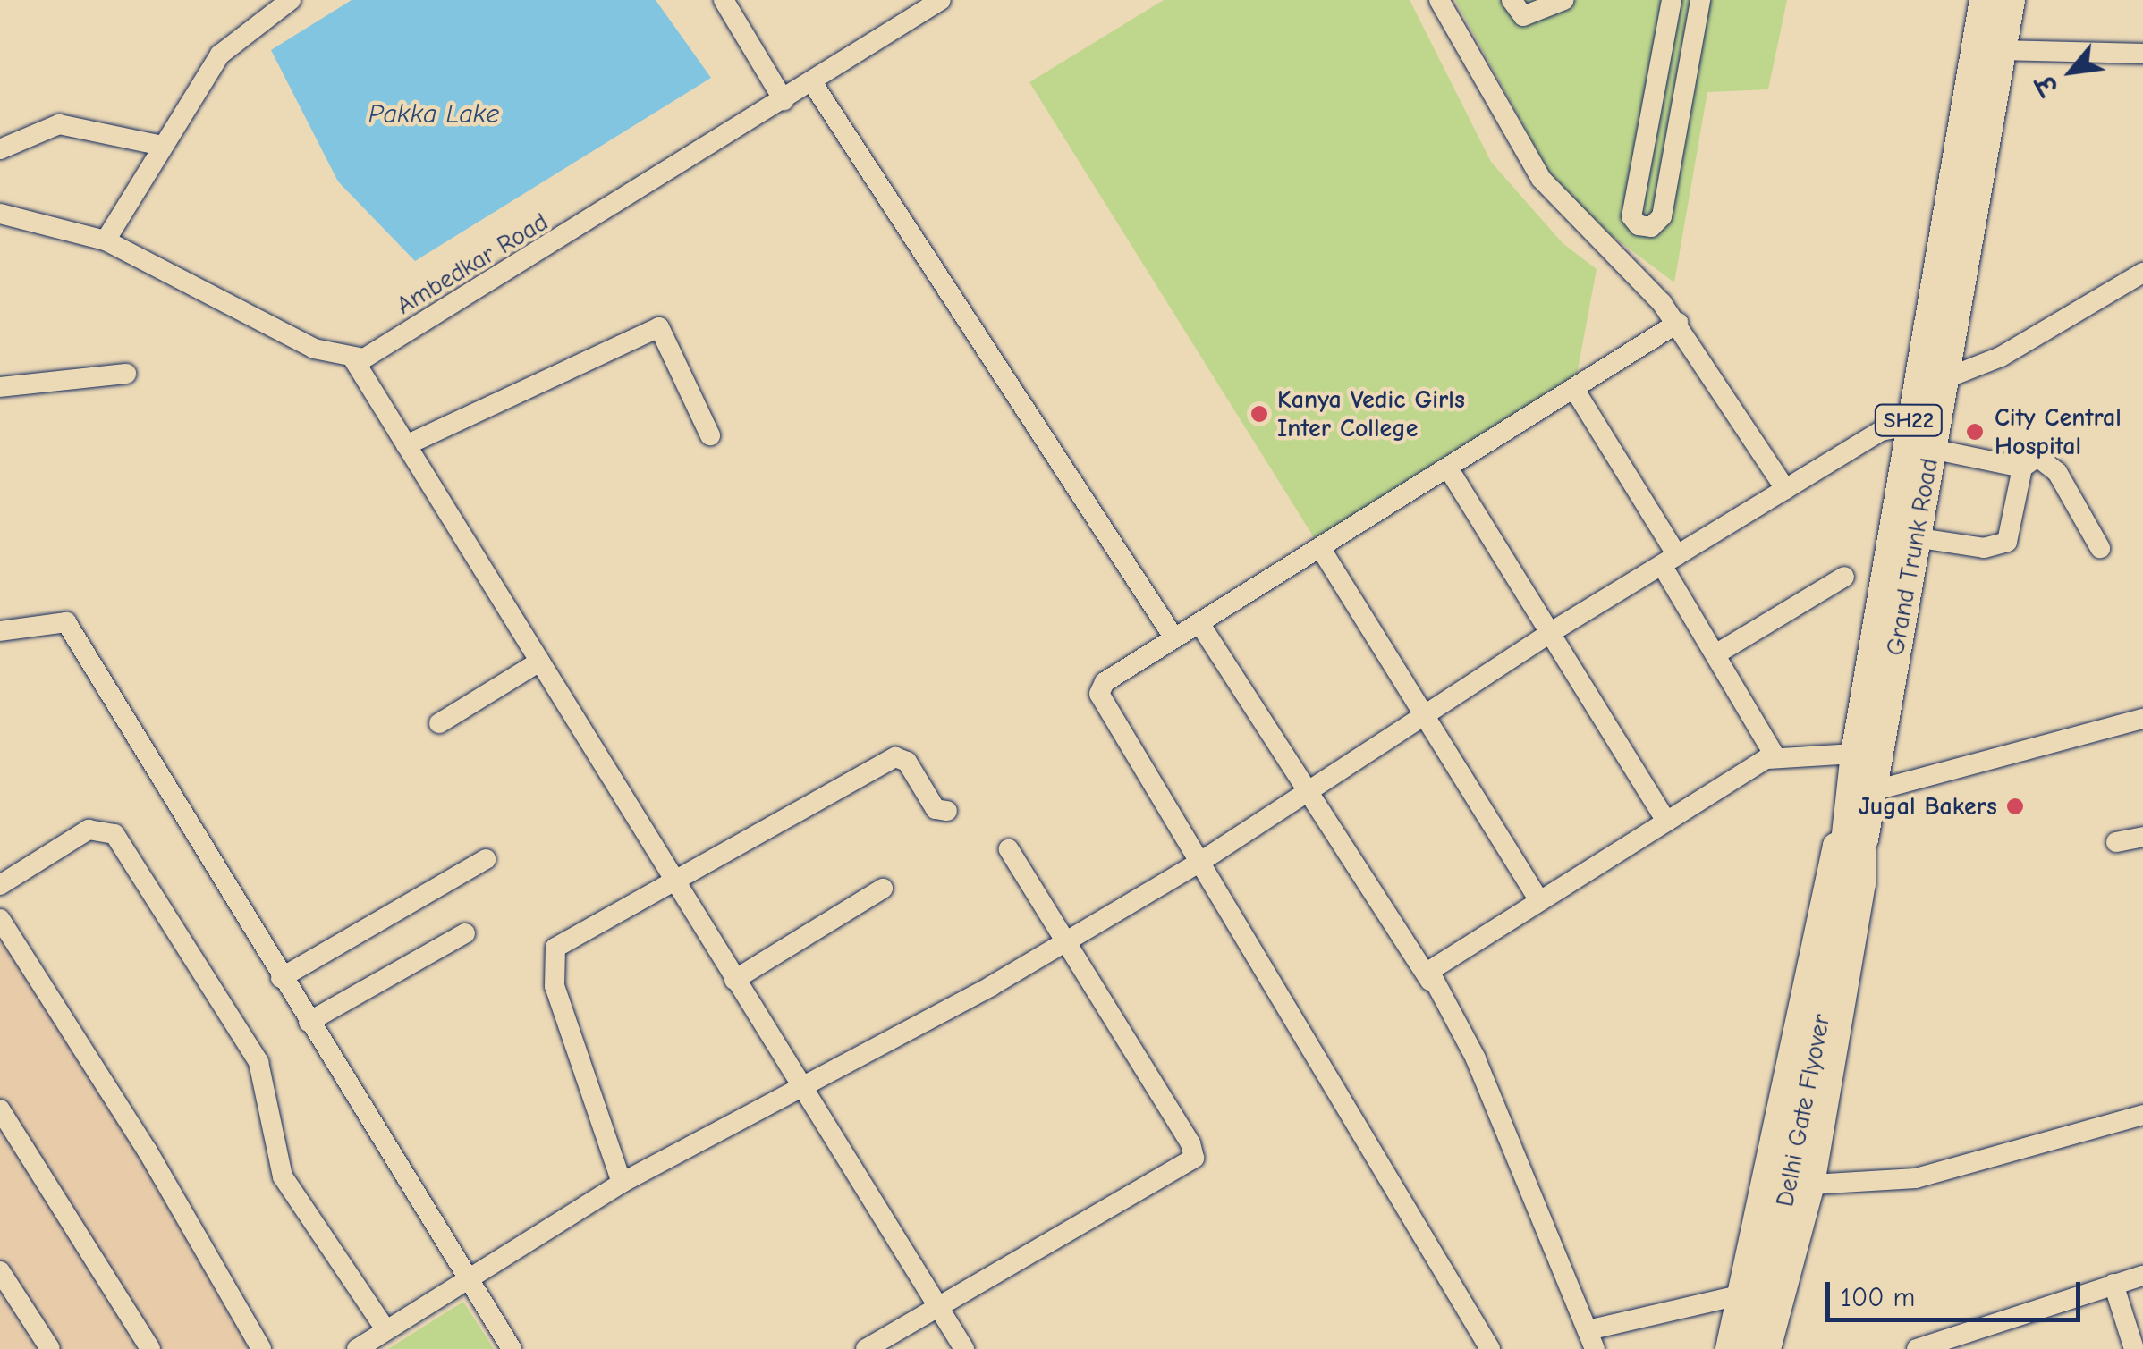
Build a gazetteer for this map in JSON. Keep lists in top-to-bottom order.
{
  "streets": {
    "highway": ["SH22", "Grand Trunk Road", "Delhi Gate Flyover"],
    "street": ["Ambedkar Road"]
  },
  "crossings": [
    ["Grand Trunk Road", "Delhi Gate Flyover"]
  ],
  "water": ["Pakka Lake"],
  "places": ["Kanya Vedic Girls Inter College", "City Central Hospital", "Jugal Bakers"],
  "scale_bar": "100 m",
  "north": "bottom left"
}
